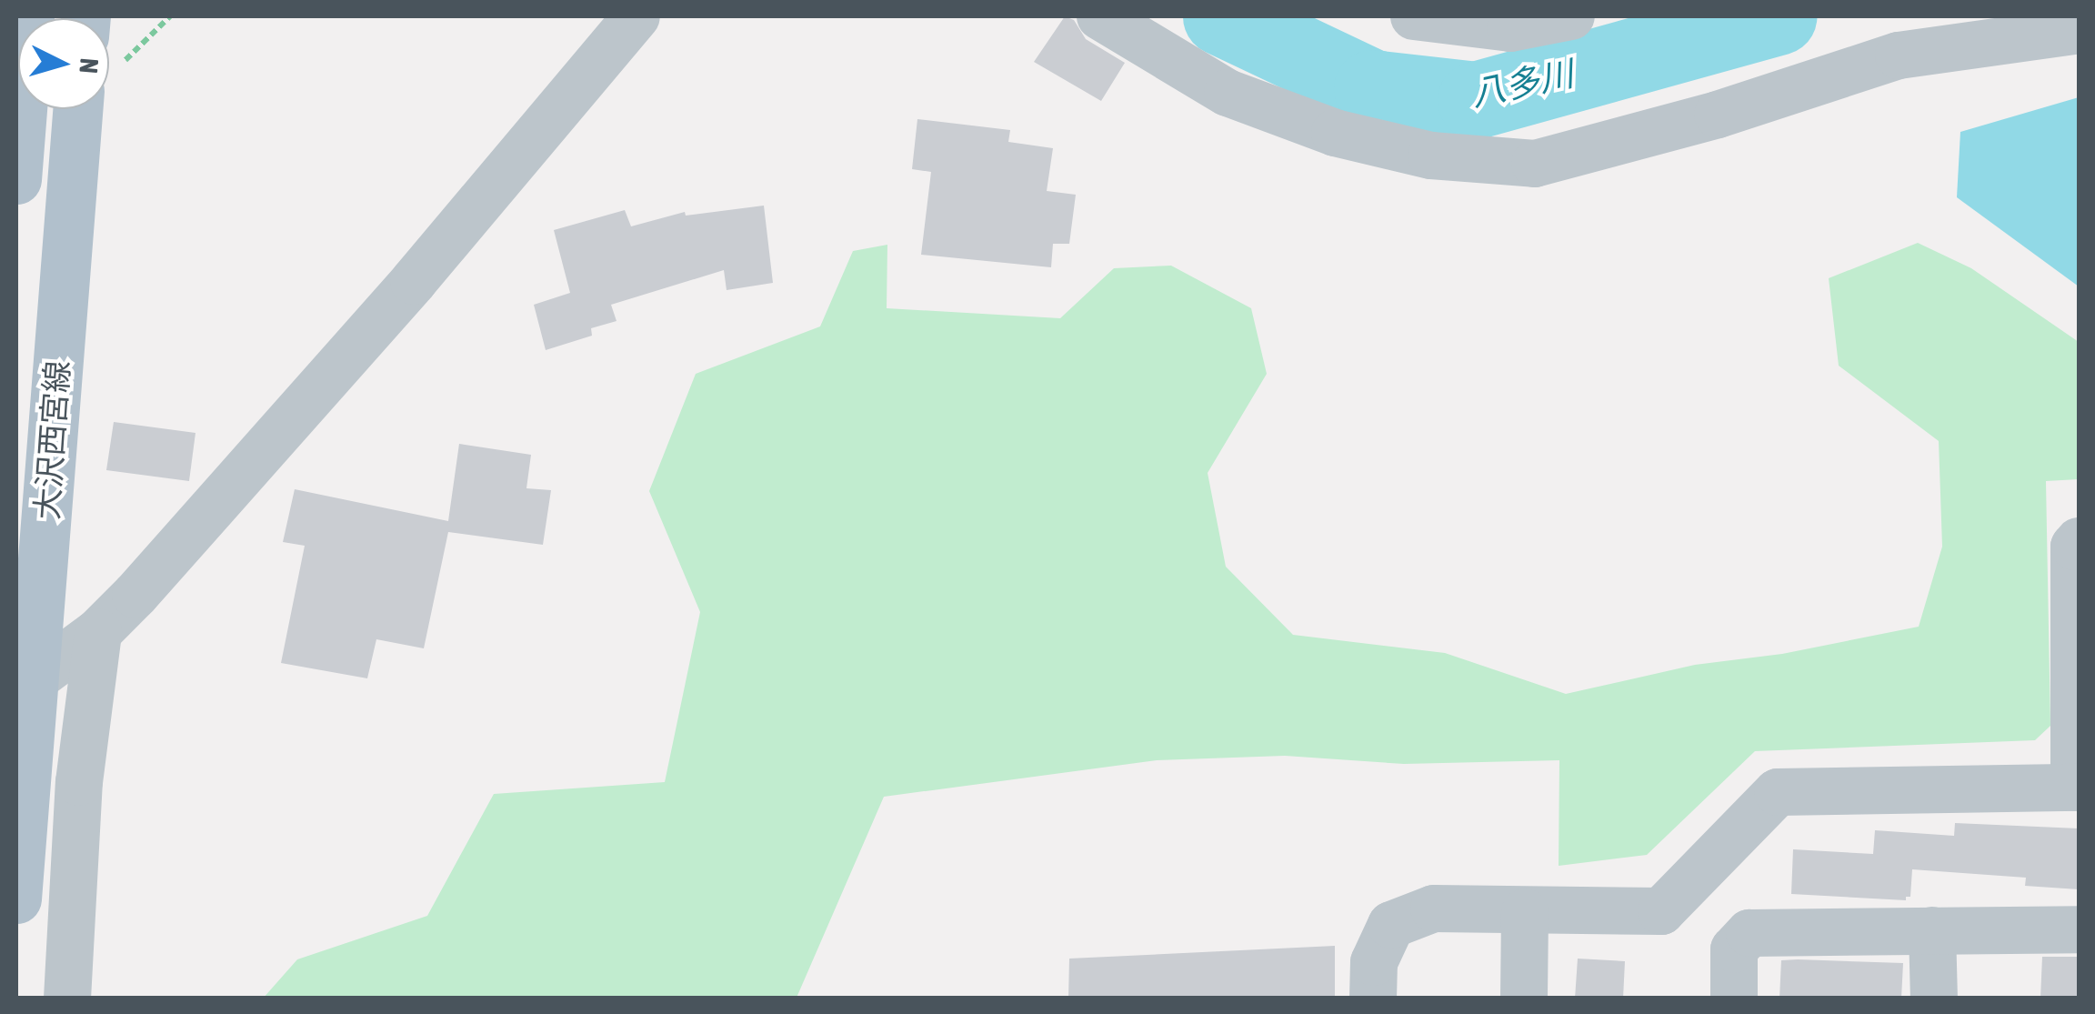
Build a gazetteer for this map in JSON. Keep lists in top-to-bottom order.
{
  "streets": {
    "main road": ["大沢西宮線"]
  },
  "water": ["八多川"],
  "north": "right"
}
